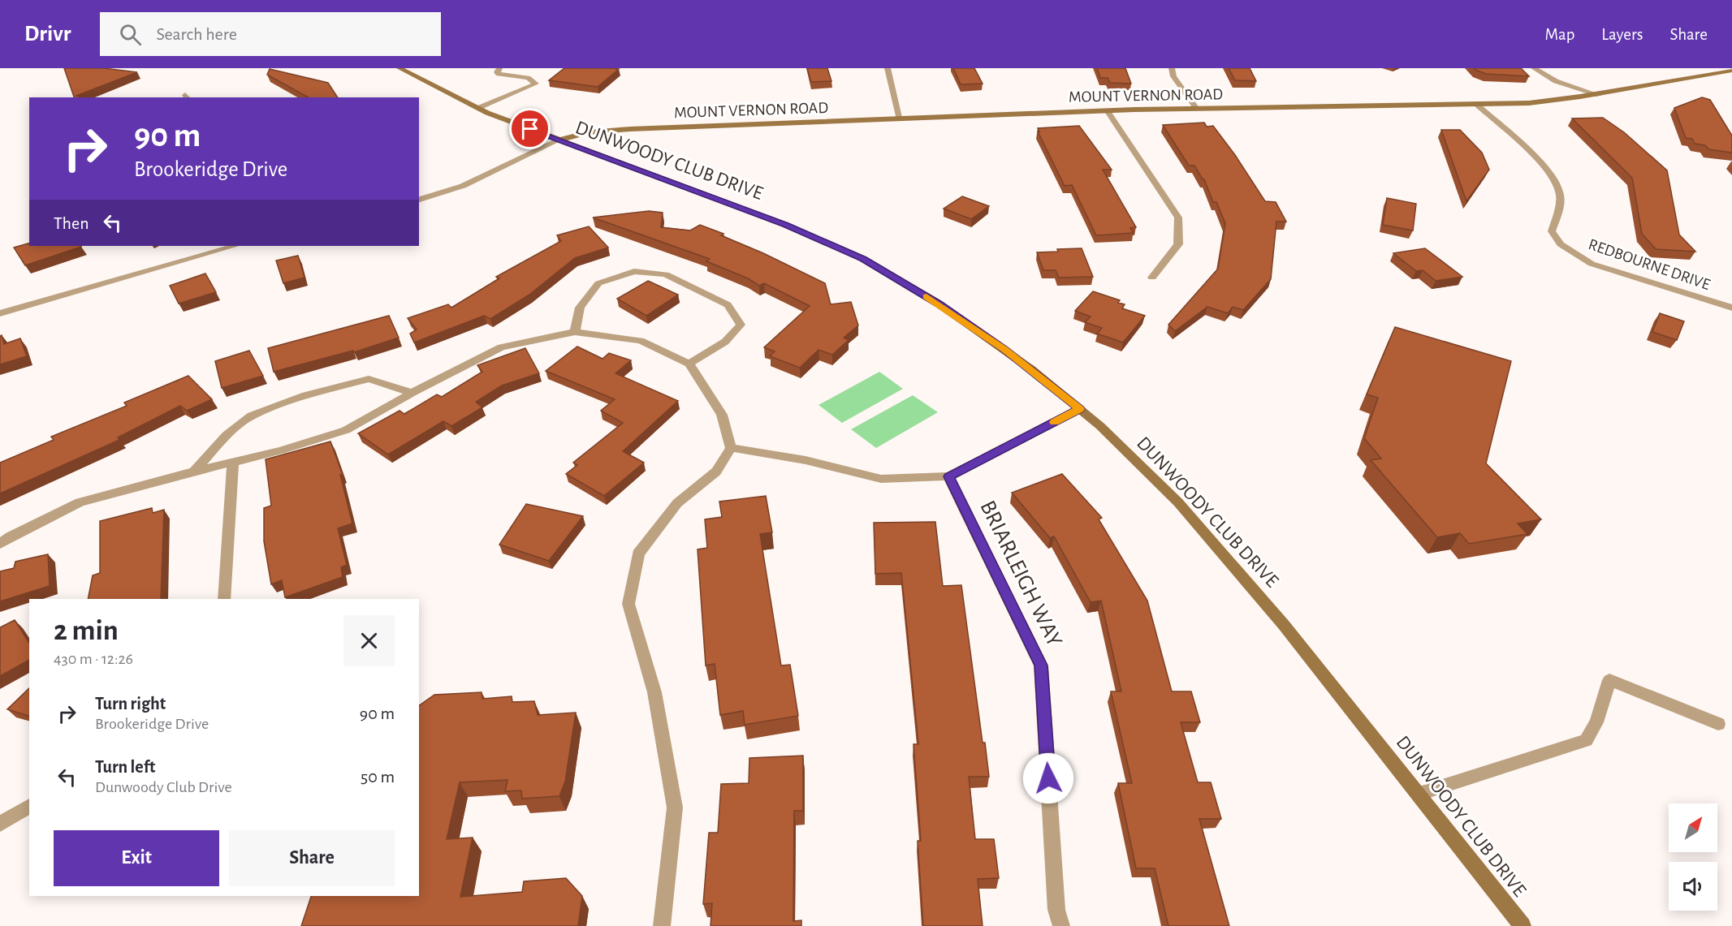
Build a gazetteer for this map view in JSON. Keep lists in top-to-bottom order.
{
  "streets": {
    "main road": ["MOUNT VERNON ROAD", "DUNWOODY CLUB DRIVE"],
    "street": ["REDBOURNE DRIVE", "BRIARLEIGH WAY"]
  },
  "crossings": [
    ["MOUNT VERNON ROAD", "DUNWOODY CLUB DRIVE"],
    ["MOUNT VERNON ROAD", "REDBOURNE DRIVE"]
  ],
  "north": "top right",
  "page": {
    "header": "Drivr",
    "search": "Search here",
    "nav": ["Map", "Layers", "Share"],
    "turn": ["90 m", "Brookeridge Drive"],
    "then": "Then",
    "heading": ["2 min", "430 m · 12:26"],
    "list": [
      {
        "name": "Turn right",
        "note": "Brookeridge Drive",
        "value": "90 m"
      },
      {
        "name": "Turn left",
        "note": "Dunwoody Club Drive",
        "value": "50 m"
      }
    ],
    "buttons": ["Exit", "Share"]
  }
}
